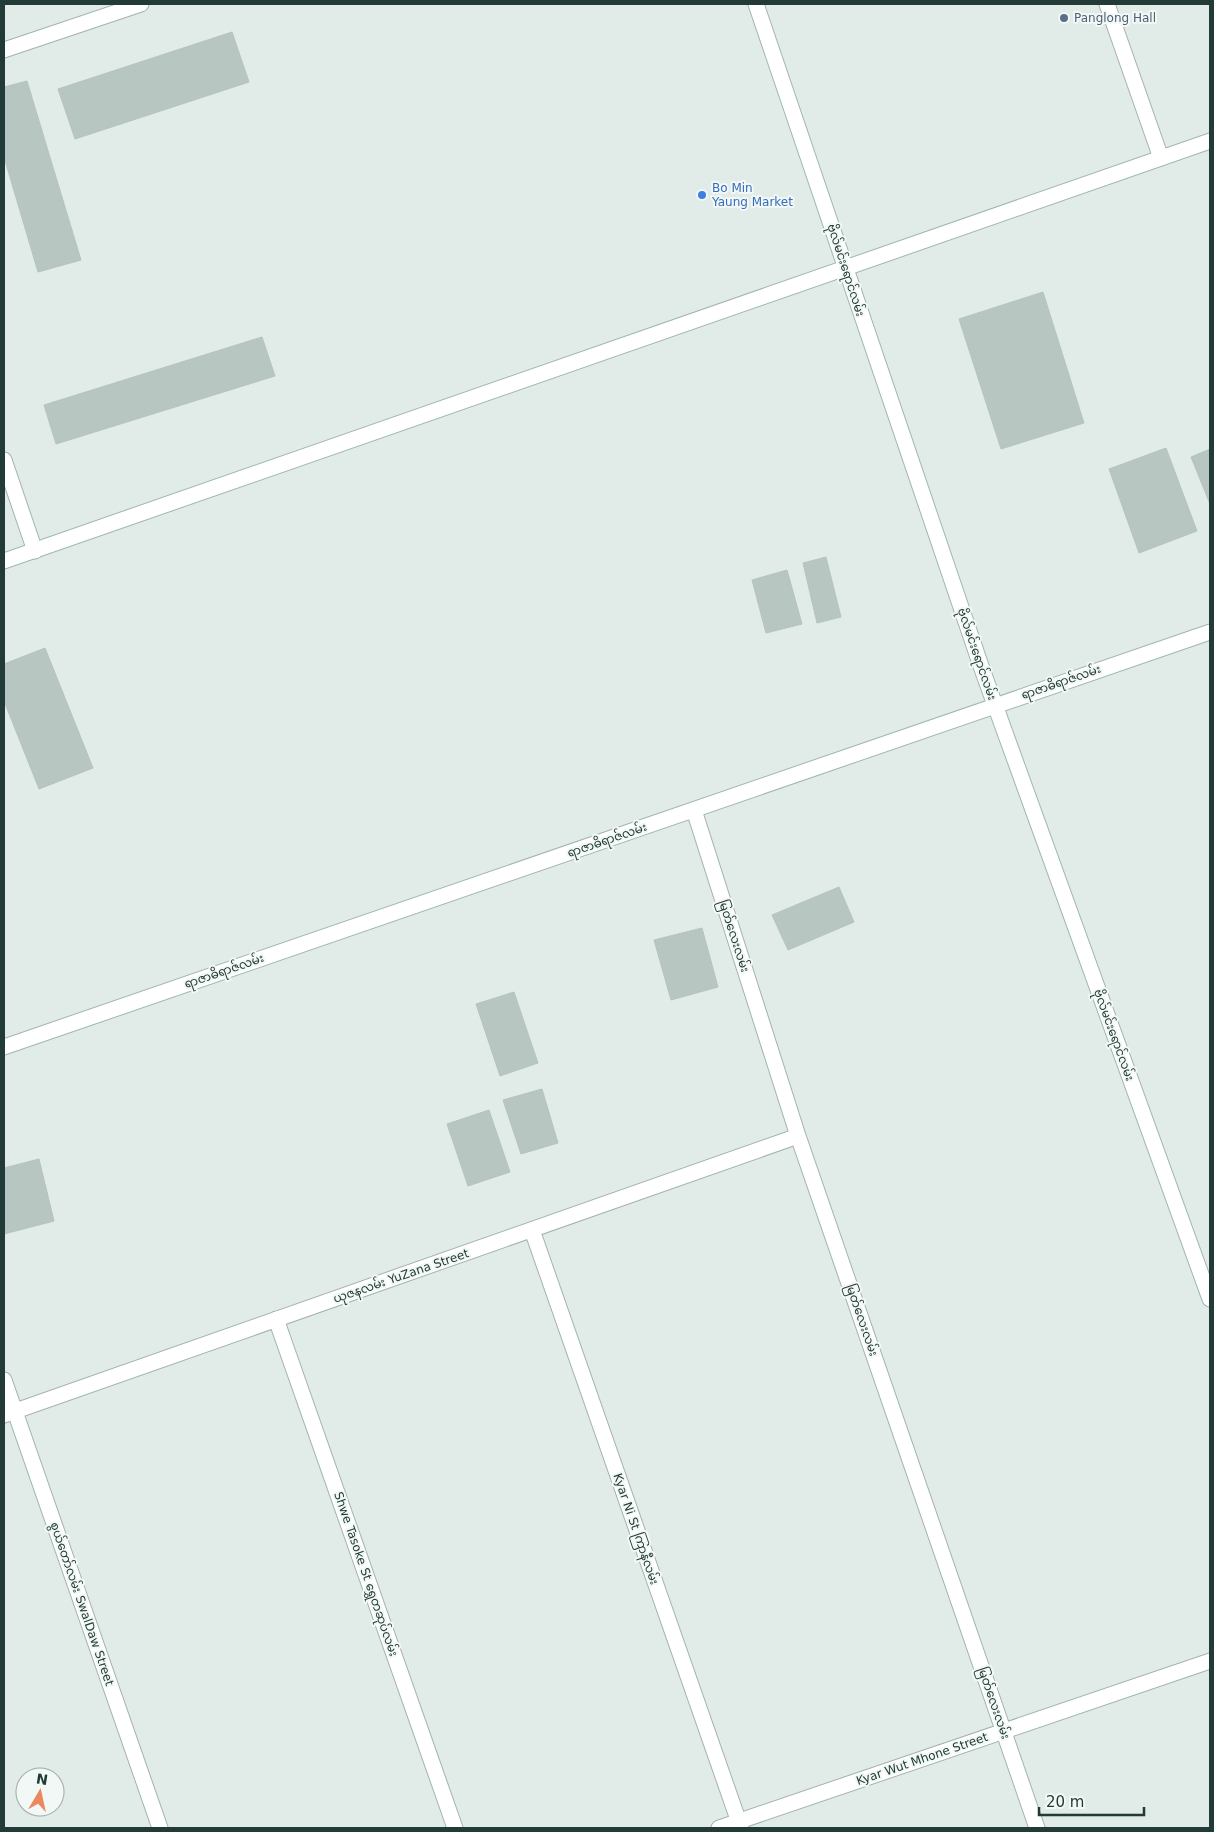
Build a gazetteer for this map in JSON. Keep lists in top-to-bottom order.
{
  "streets": {
    "street": [
      "ဗိုလ်မင်းရောင်လမ်း",
      "ရာဇာဓိရာဇ်လမ်း",
      "မြတ်လေးလမ်း",
      "ယုဇနလမ်း YuZana Street",
      "Kyar Ni St ကြာနီလမ်း",
      "Shwe Tasoke St ရွှေတဆုပ်လမ်း",
      "စွယ်တော်လမ်း SwalDaw Street",
      "Kyar Wut Mhone Street"
    ]
  },
  "crossings": [
    ["ဗိုလ်မင်းရောင်လမ်း", "ရာဇာဓိရာဇ်လမ်း"],
    ["ရာဇာဓိရာဇ်လမ်း", "မြတ်လေးလမ်း"],
    ["မြတ်လေးလမ်း", "ယုဇနလမ်း YuZana Street"],
    ["မြတ်လေးလမ်း", "Kyar Wut Mhone Street"],
    ["ယုဇနလမ်း YuZana Street", "Kyar Ni St ကြာနီလမ်း"],
    ["ယုဇနလမ်း YuZana Street", "Shwe Tasoke St ရွှေတဆုပ်လမ်း"],
    ["ယုဇနလမ်း YuZana Street", "စွယ်တော်လမ်း SwalDaw Street"],
    ["Kyar Ni St ကြာနီလမ်း", "Kyar Wut Mhone Street"]
  ],
  "places": ["Panglong Hall", "Bo Min Yaung Market"],
  "scale_bar": "20 m",
  "north": "top"
}
